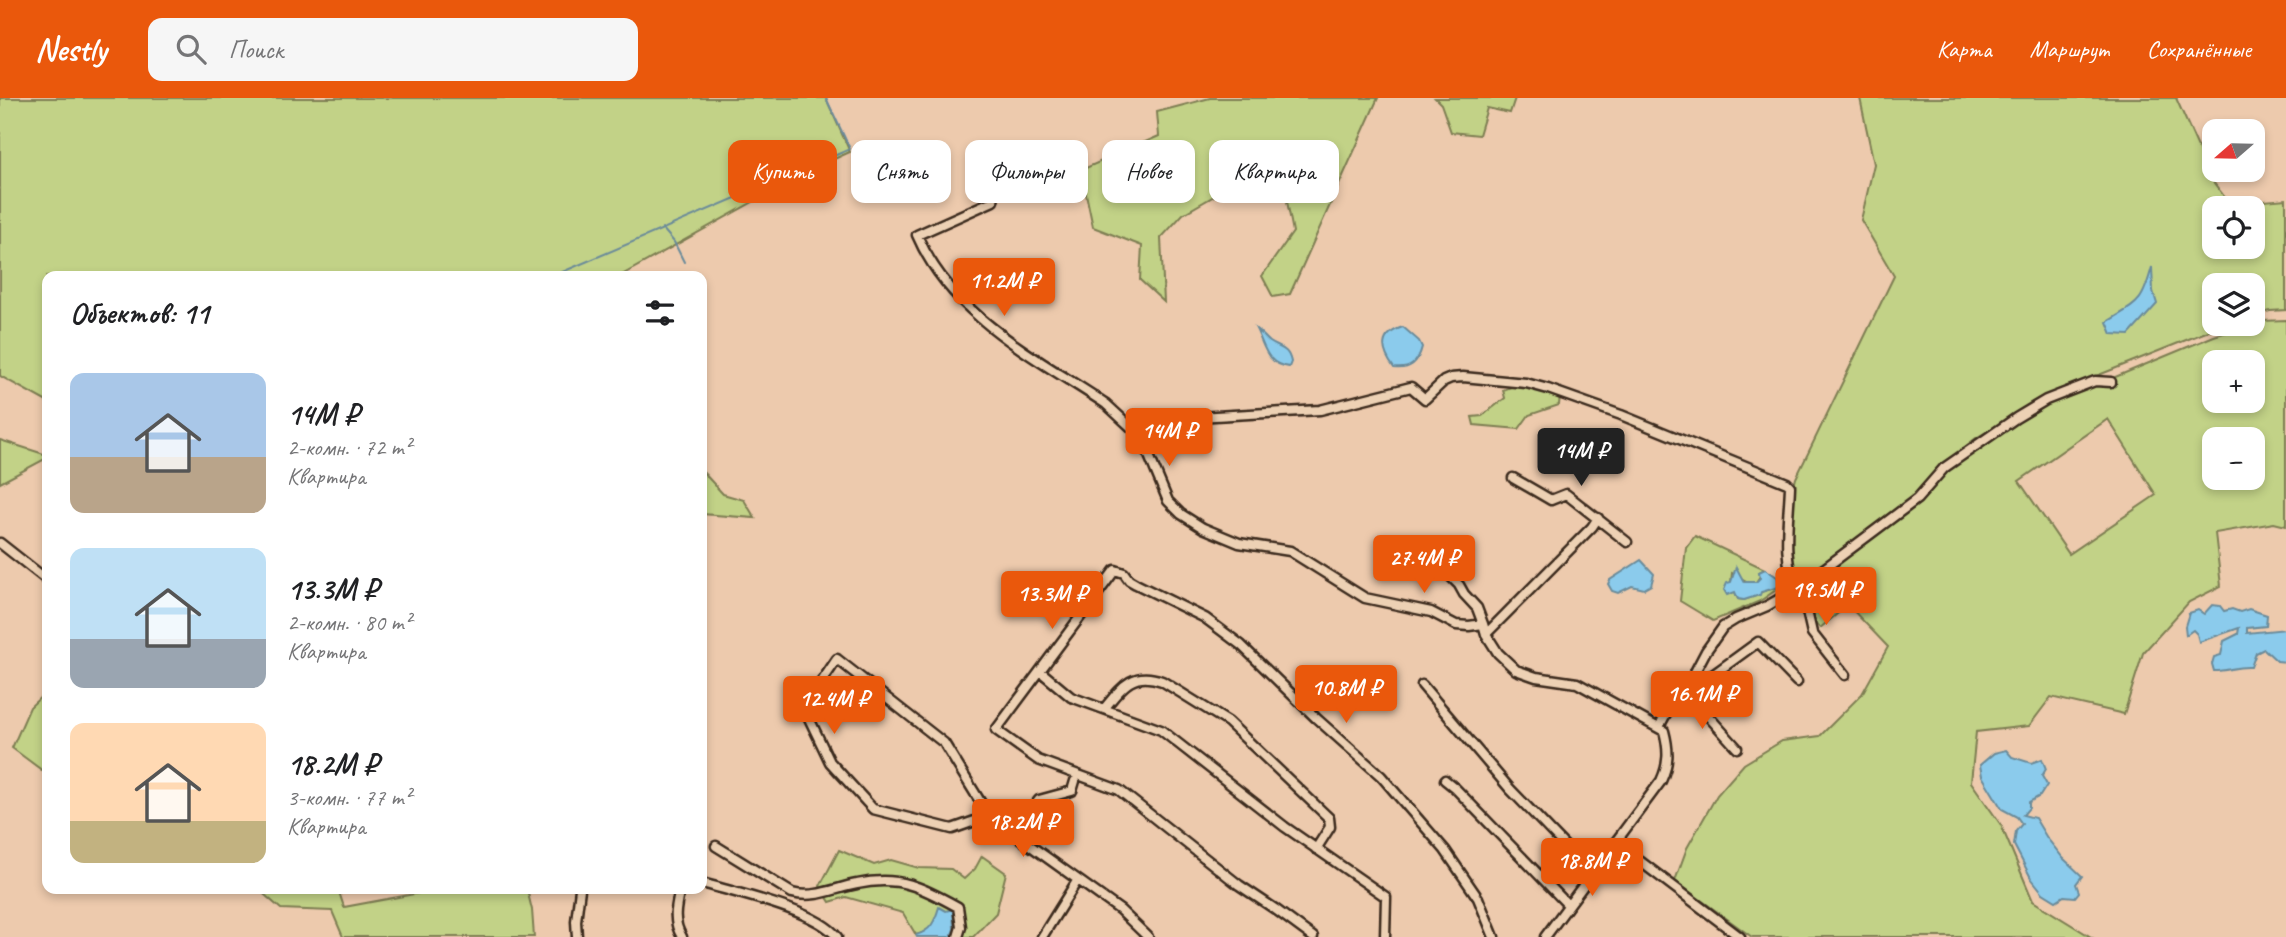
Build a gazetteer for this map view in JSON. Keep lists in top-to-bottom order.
{
  "north": "left",
  "page": {
    "header": "Nestly",
    "search": "Поиск",
    "nav": ["Карта", "Маршрут", "Сохранённые"],
    "map_buttons": ["+", "−"],
    "chip": [
      "Купить",
      "Снять",
      "Фильтры",
      "Новое",
      "Квартира"
    ],
    "price": [
      "11.2M ₽",
      "14M ₽",
      "14M ₽",
      "27.4M ₽",
      "19.5M ₽",
      "13.3M ₽",
      "10.8M ₽",
      "16.1M ₽",
      "12.4M ₽",
      "18.2M ₽",
      "18.8M ₽"
    ],
    "heading": "Объектов: 11",
    "list": [
      {
        "name": "14M ₽",
        "note": "2-комн. · 72 m² · Квартира"
      },
      {
        "name": "13.3M ₽",
        "note": "2-комн. · 80 m² · Квартира"
      },
      {
        "name": "18.2M ₽",
        "note": "3-комн. · 77 m² · Квартира"
      }
    ]
  }
}
